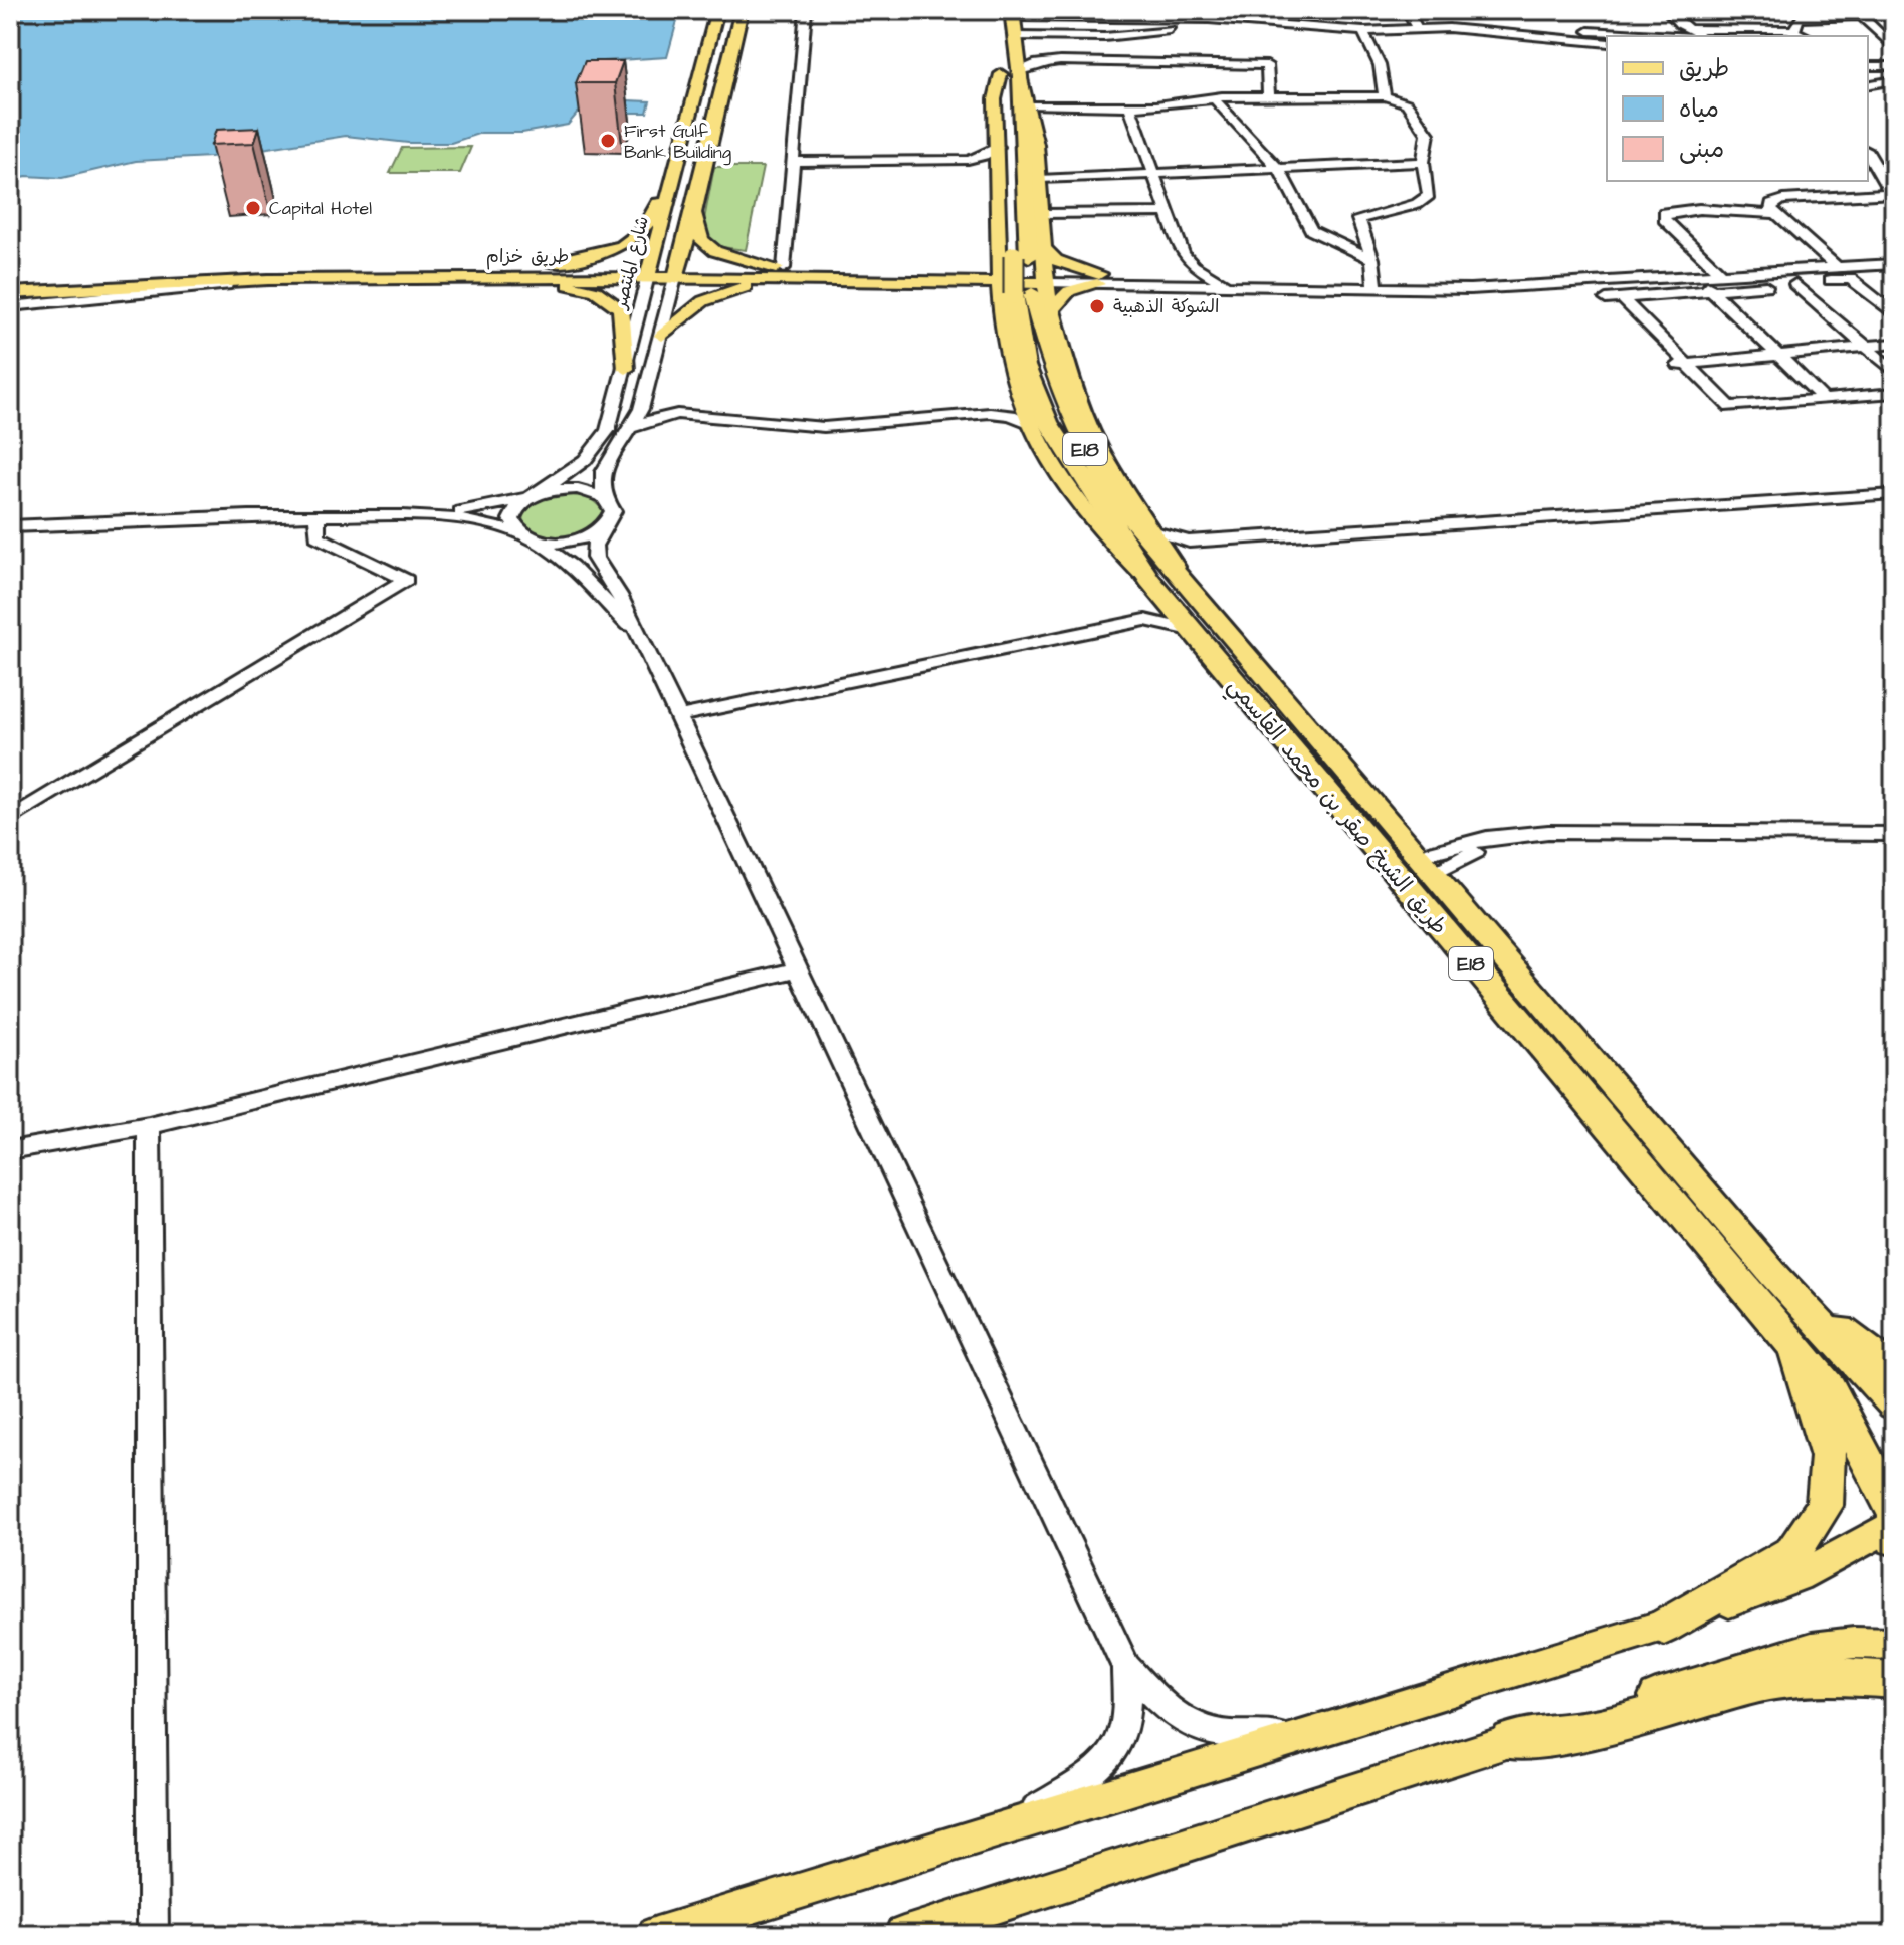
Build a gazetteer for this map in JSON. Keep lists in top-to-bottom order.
{
  "streets": {
    "highway": ["E18", "طريق الشيخ صقر بن محمد القاسمي"],
    "main road": ["طريق خزام", "شارع المنتصر"]
  },
  "crossings": [
    ["طريق خزام", "شارع المنتصر"],
    ["طريق خزام", "طريق الشيخ صقر بن محمد القاسمي"]
  ],
  "places": ["First Gulf Bank Building", "Capital Hotel", "الشوكة الذهبية"],
  "legend": ["طريق", "مياه", "مبنى"]
}
